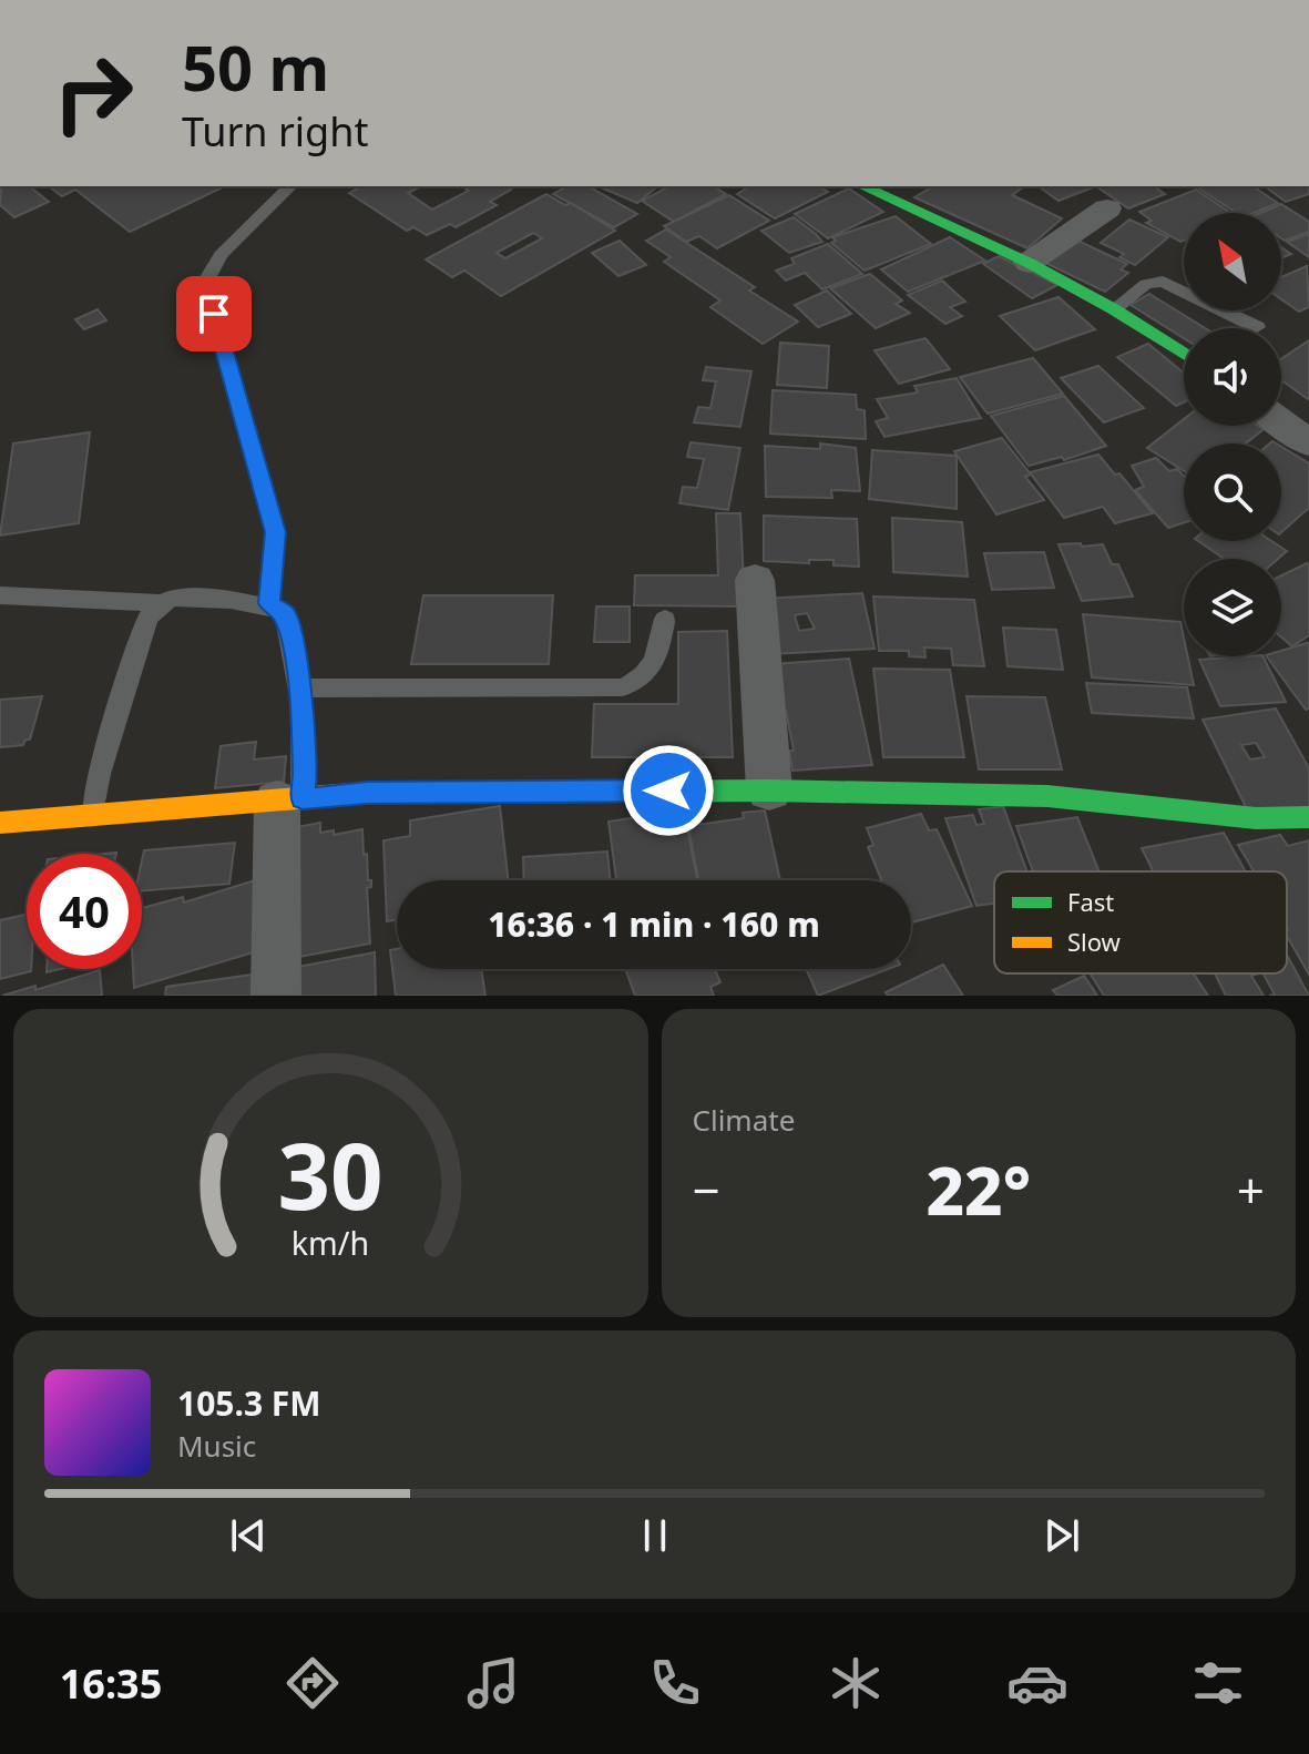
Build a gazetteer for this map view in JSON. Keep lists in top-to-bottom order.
{
  "legend": ["Fast", "Slow"],
  "north": "top left",
  "page": {
    "turn": ["50 m", "Turn right"],
    "limit": "40",
    "trip": "16:36 · 1 min · 160 m",
    "tile": "Climate",
    "heat": ["−", "22°", "+"],
    "song": ["105.3 FM", "Music"],
    "tabs": "16:35",
    "gauge": ["30", "km/h"]
  }
}
